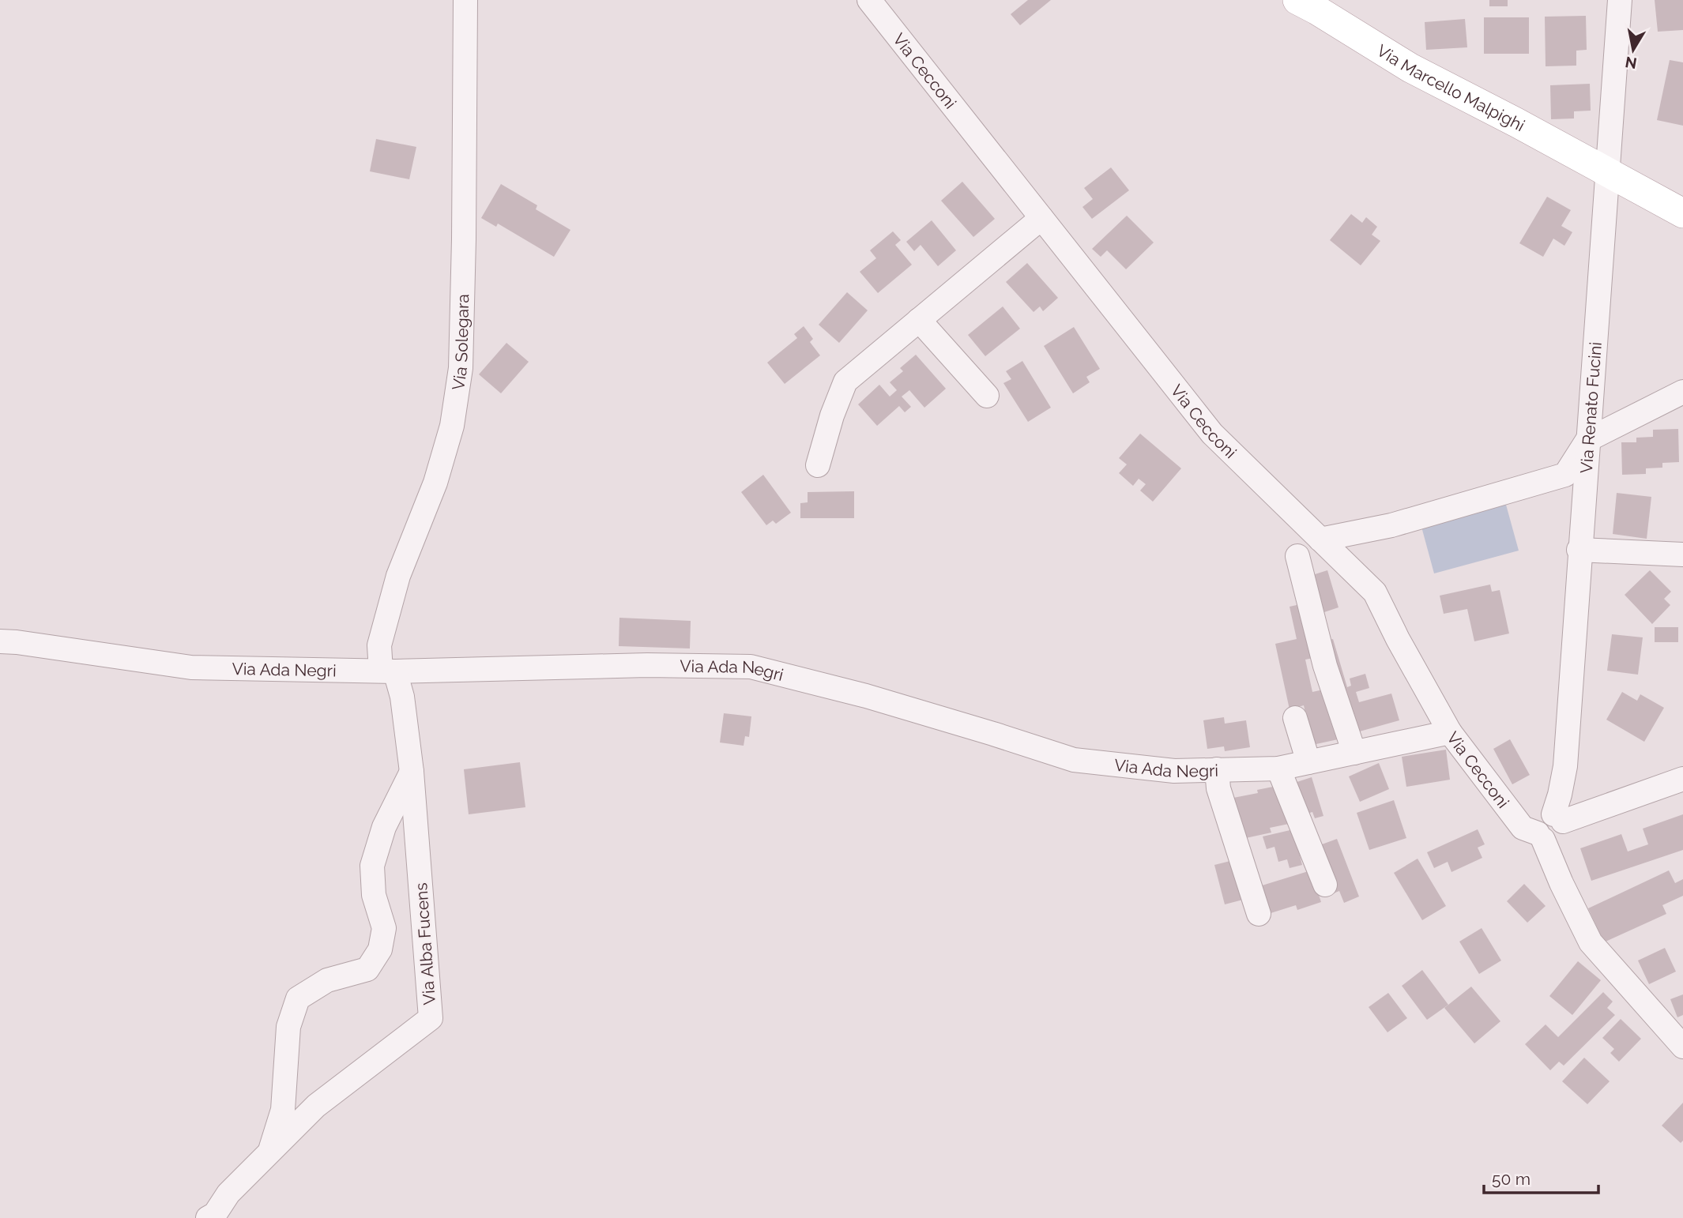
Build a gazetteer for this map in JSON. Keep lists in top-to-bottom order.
{
  "streets": {
    "main road": ["Via Marcello Malpighi"],
    "street": [
      "Via Cecconi",
      "Via Solegara",
      "Via Renato Fucini",
      "Via Ada Negri",
      "Via Alba Fucens"
    ]
  },
  "crossings": [
    ["Via Cecconi", "Via Ada Negri"],
    ["Via Marcello Malpighi", "Via Renato Fucini"],
    ["Via Solegara", "Via Ada Negri"],
    ["Via Solegara", "Via Alba Fucens"],
    ["Via Ada Negri", "Via Alba Fucens"]
  ],
  "scale_bar": "50 m",
  "north": "bottom"
}
